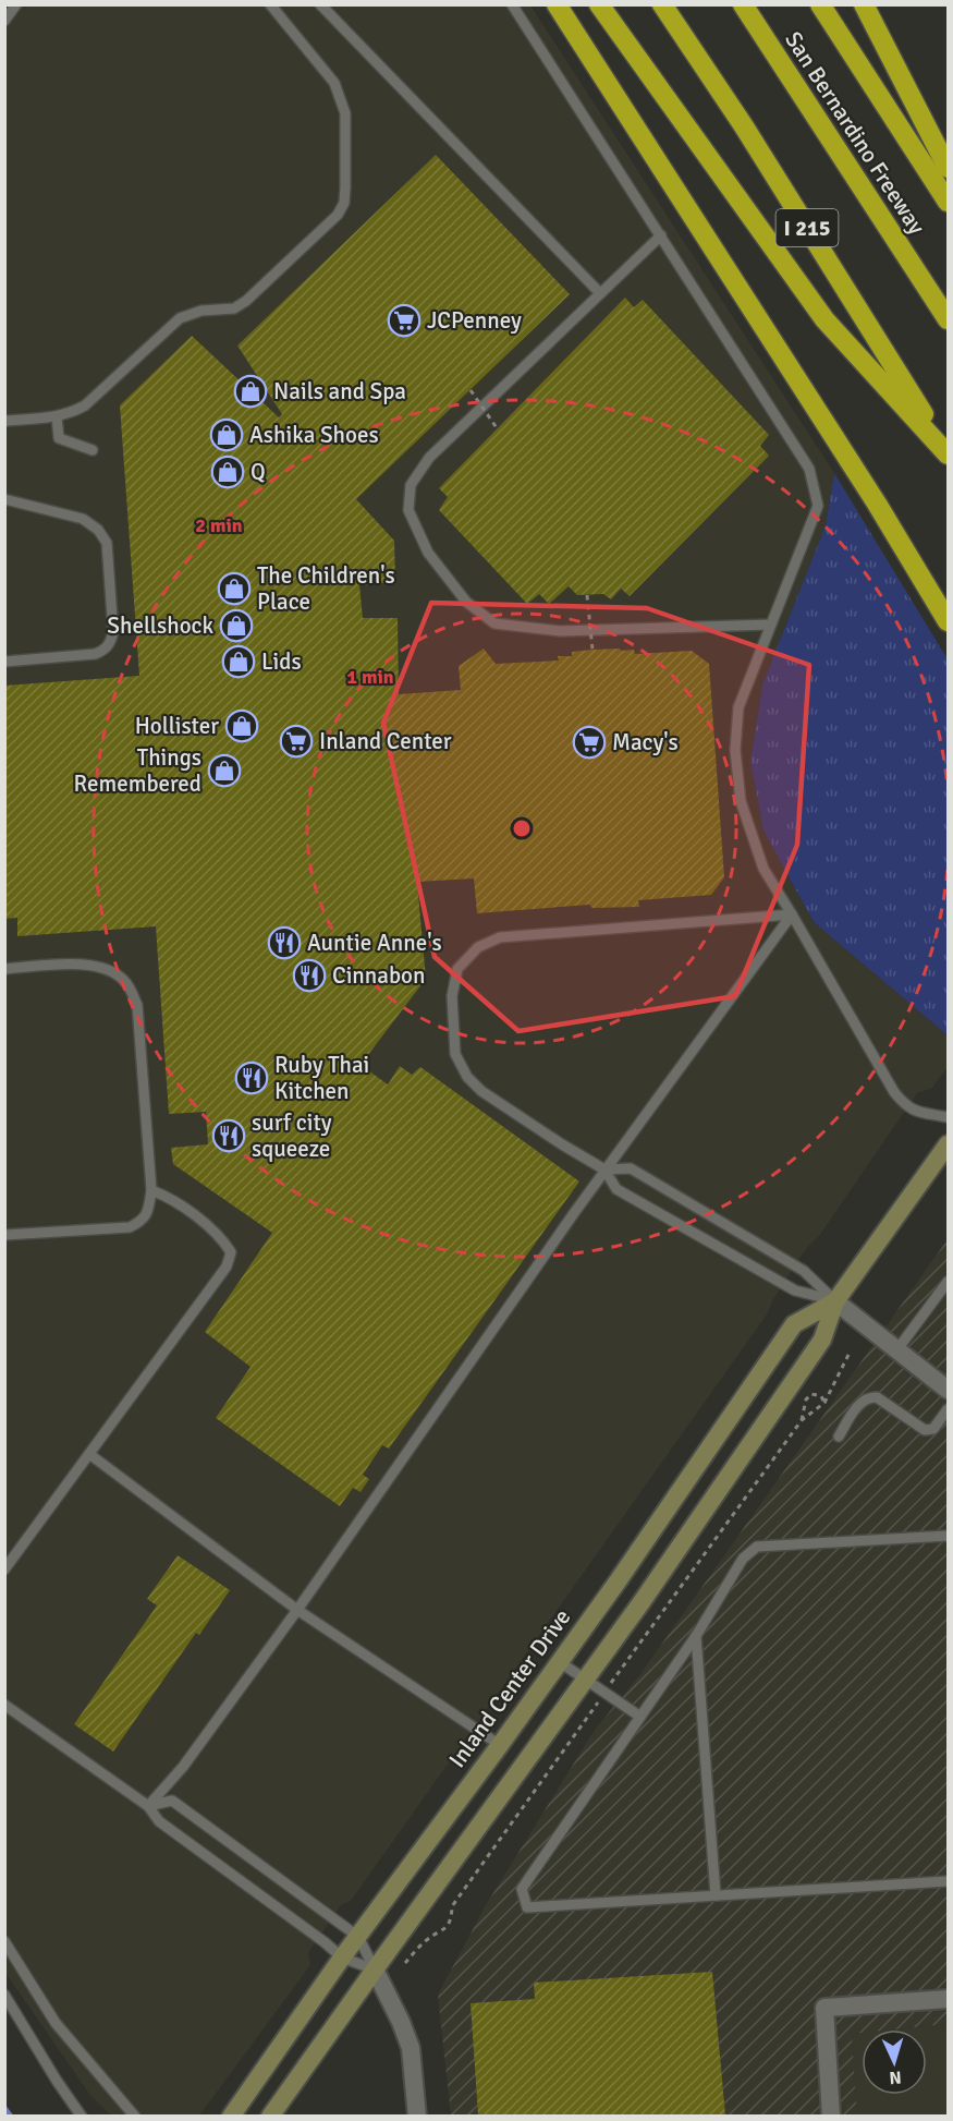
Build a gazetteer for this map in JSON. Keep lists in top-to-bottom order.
{
  "streets": {
    "highway": ["San Bernardino Freeway", "I 215"],
    "main road": ["Inland Center Drive"]
  },
  "places": {
    "supermarket": ["JCPenney", "Inland Center", "Macy's"],
    "shop": [
      "Nails and Spa",
      "Ashika Shoes",
      "Q",
      "The Children's Place",
      "Shellshock",
      "Lids",
      "Hollister",
      "Things Remembered"
    ],
    "restaurant": [
      "Auntie Anne's",
      "Cinnabon",
      "Ruby Thai Kitchen",
      "surf city squeeze"
    ]
  },
  "north": "bottom",
  "rings": ["2 min", "1 min"]
}
